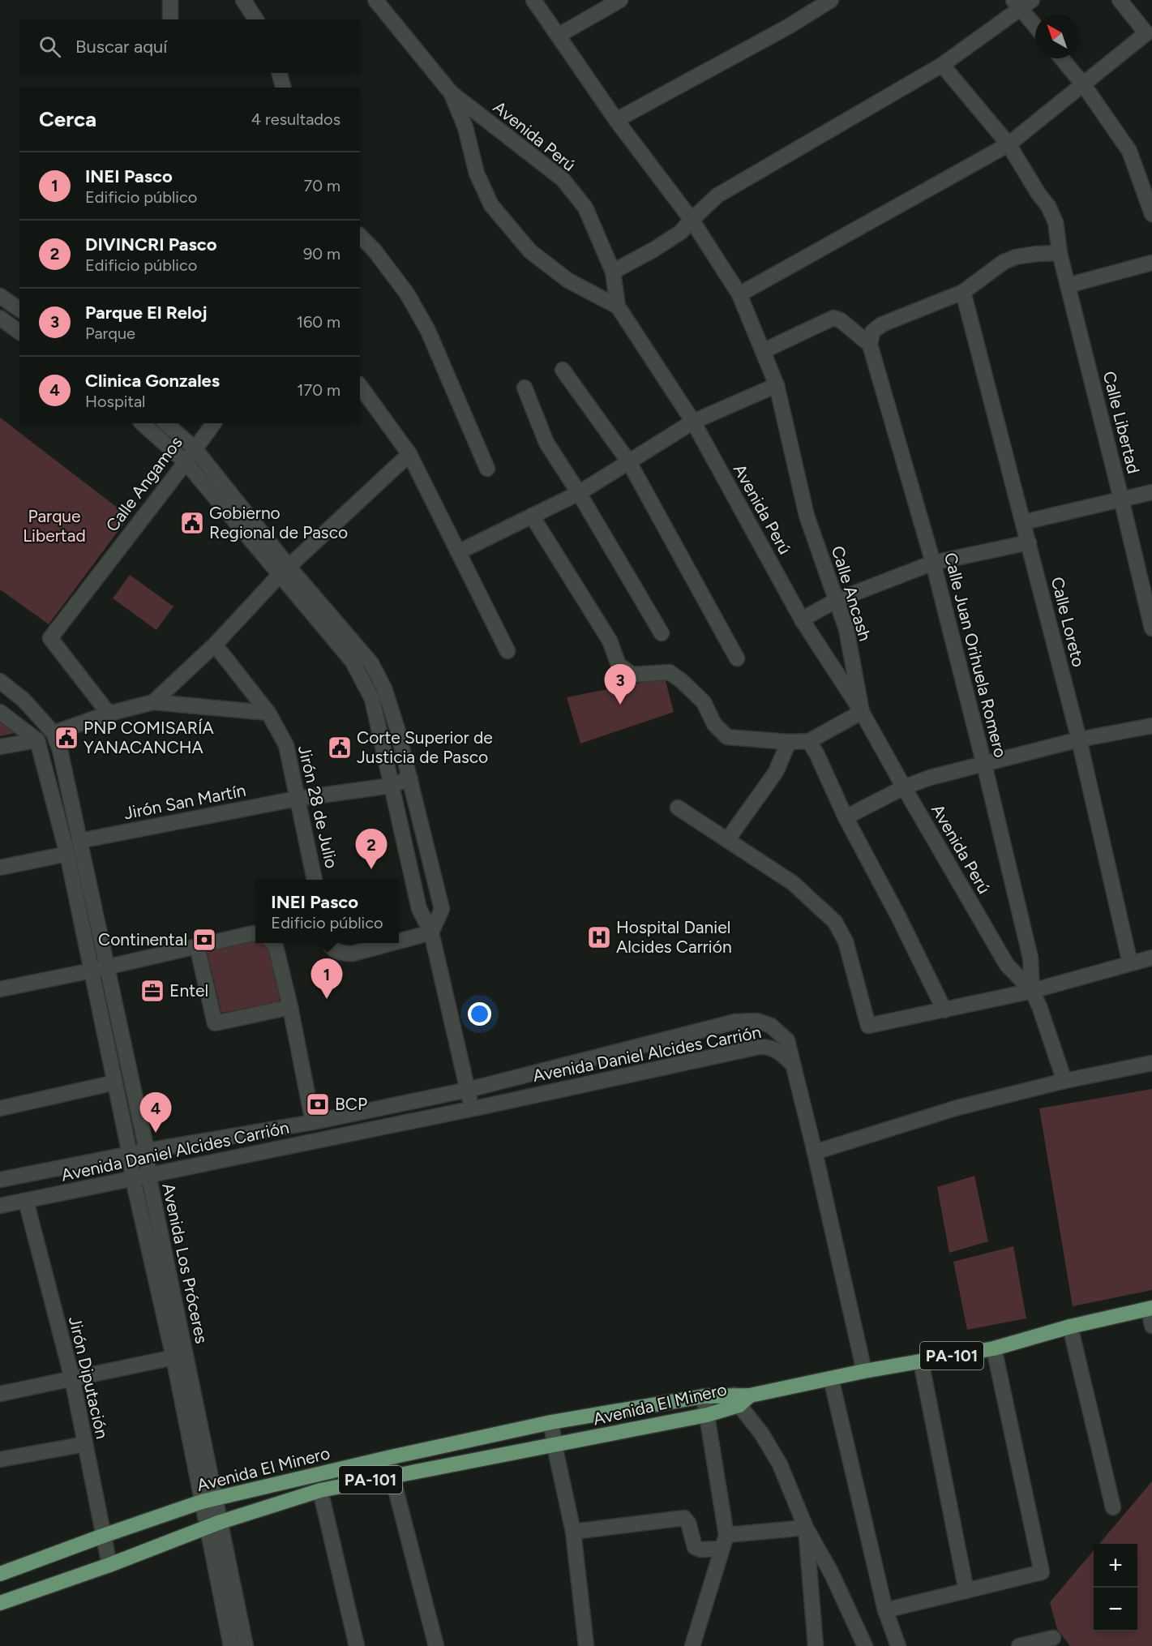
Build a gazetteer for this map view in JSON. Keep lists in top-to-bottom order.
{
  "streets": {
    "main road": ["PA-101", "Avenida El Minero"],
    "street": [
      "Avenida Perú",
      "Calle Libertad",
      "Calle Angamos",
      "Calle Ancash",
      "Calle Loreto",
      "Calle Juan Orihuela Romero",
      "Jirón San Martín",
      "Jirón 28 de Julio",
      "Avenida Daniel Alcides Carrión",
      "Avenida Los Próceres",
      "Jirón Diputación"
    ]
  },
  "crossings": [
    ["Avenida Perú", "Calle Ancash"],
    ["Avenida Perú", "Calle Juan Orihuela Romero"],
    ["Jirón San Martín", "Jirón 28 de Julio"],
    ["Jirón San Martín", "Avenida Los Próceres"],
    ["Avenida Daniel Alcides Carrión", "Avenida Los Próceres"],
    ["Avenida Daniel Alcides Carrión", "Jirón Diputación"],
    ["Avenida Los Próceres", "Avenida El Minero"],
    ["PA-101", "Avenida El Minero"],
    ["Jirón Diputación", "Avenida El Minero"]
  ],
  "parks": ["Parque Libertad"],
  "places": {
    "public building": ["Gobierno Regional de Pasco", "PNP COMISARÍA YANACANCHA", "Corte Superior de Justicia de Pasco"],
    "hospital": ["Hospital Daniel Alcides Carrión"],
    "bank": ["Continental", "BCP"],
    "office": ["Entel"]
  },
  "north": "top left",
  "page": {
    "search": "Buscar aquí",
    "heading": ["Cerca", "4 resultados"],
    "list": [
      {
        "mark": "1",
        "name": "INEI Pasco",
        "note": "Edificio público",
        "value": "70 m"
      },
      {
        "mark": "2",
        "name": "DIVINCRI Pasco",
        "note": "Edificio público",
        "value": "90 m"
      },
      {
        "mark": "3",
        "name": "Parque El Reloj",
        "note": "Parque",
        "value": "160 m"
      },
      {
        "mark": "4",
        "name": "Clinica Gonzales",
        "note": "Hospital",
        "value": "170 m"
      }
    ],
    "pins": [
      "3",
      "2",
      "1",
      "4"
    ],
    "popup": ["INEI Pasco", "Edificio público"],
    "map_buttons": ["+", "−"]
  }
}
